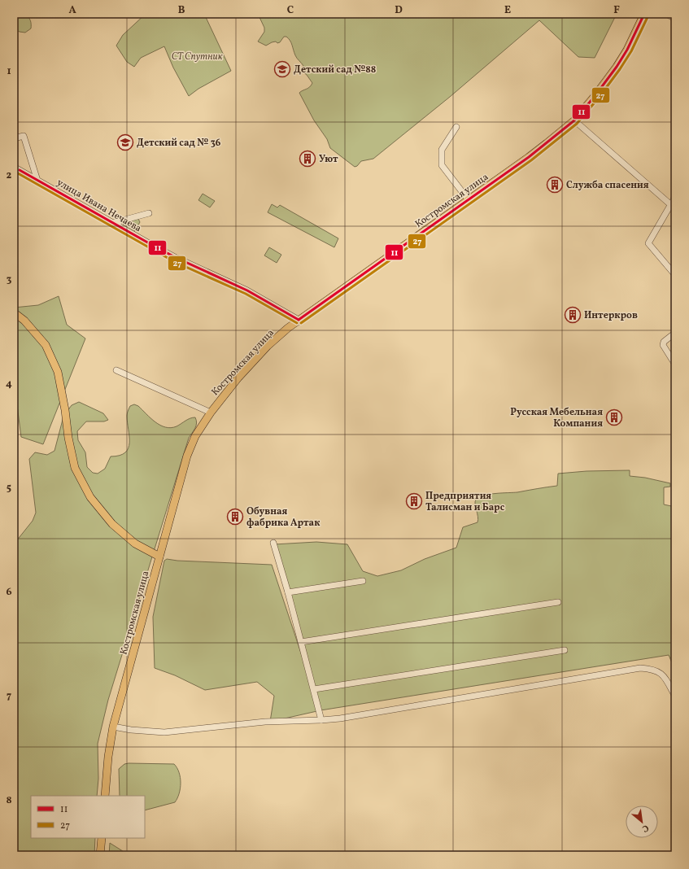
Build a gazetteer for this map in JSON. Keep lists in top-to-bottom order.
{
  "streets": {
    "main road": ["Костромская улица"],
    "street": ["улица Ивана Нечаева"]
  },
  "crossings": [
    ["Костромская улица", "улица Ивана Нечаева"]
  ],
  "parks": ["СТ Спутник"],
  "places": {
    "school or university": ["Детский сад №88", "Детский сад № 36"],
    "building": [
      "Уют",
      "Служба спасения",
      "Интеркров",
      "Русская Мебельная Компания",
      "Предприятия Талисман и Барс",
      "Обувная фабрика Артак"
    ]
  },
  "lines": ["transit line 11", "transit line 27"],
  "legend": ["11", "27"],
  "north": "bottom right",
  "grid": {
    "columns": [
      "A",
      "B",
      "C",
      "D",
      "E",
      "F"
    ],
    "rows": [
      "1",
      "2",
      "3",
      "4",
      "5",
      "6",
      "7",
      "8"
    ]
  }
}
